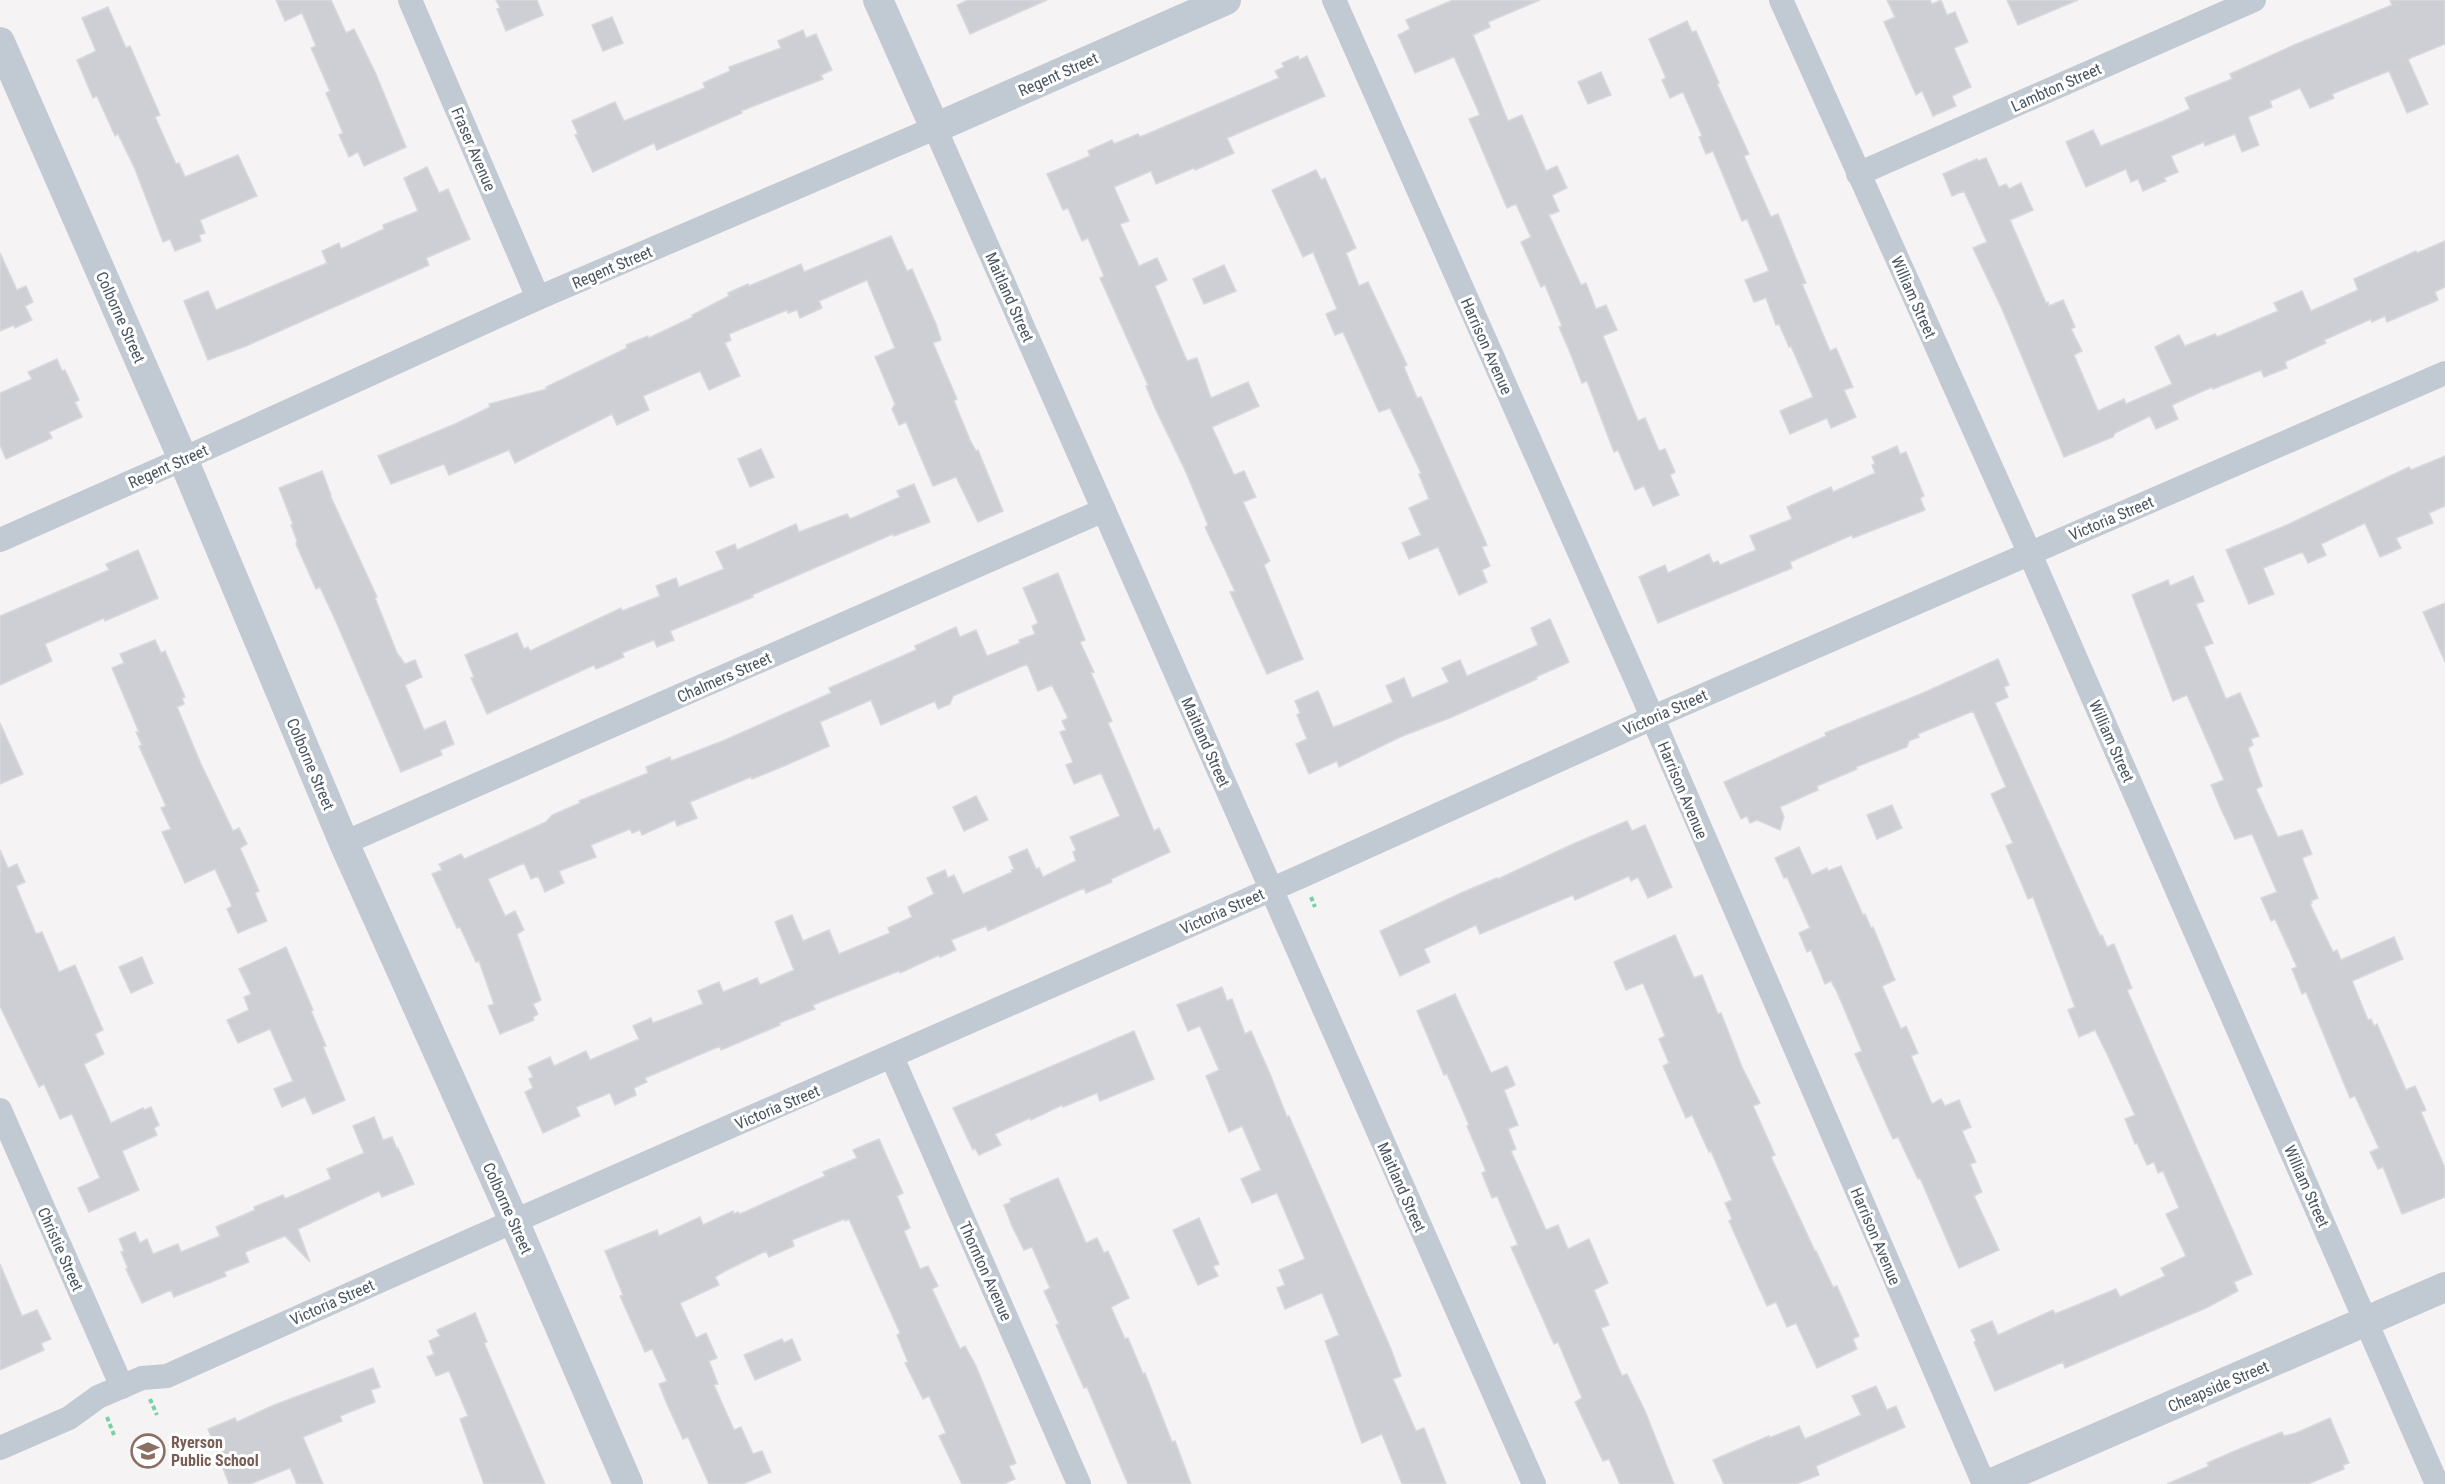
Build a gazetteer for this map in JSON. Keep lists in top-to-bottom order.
{
  "streets": {
    "street": [
      "Regent Street",
      "Lambton Street",
      "Fraser Avenue",
      "Maitland Street",
      "William Street",
      "Colborne Street",
      "Harrison Avenue",
      "Victoria Street",
      "Chalmers Street",
      "Christie Street",
      "Thornton Avenue",
      "Cheapside Street"
    ]
  },
  "crossings": [
    ["Regent Street", "Fraser Avenue"],
    ["Regent Street", "Maitland Street"],
    ["Regent Street", "Colborne Street"],
    ["Lambton Street", "William Street"],
    ["Maitland Street", "Victoria Street"],
    ["Maitland Street", "Chalmers Street"],
    ["William Street", "Victoria Street"],
    ["William Street", "Cheapside Street"],
    ["Colborne Street", "Victoria Street"],
    ["Colborne Street", "Chalmers Street"],
    ["Harrison Avenue", "Victoria Street"],
    ["Victoria Street", "Christie Street"],
    ["Victoria Street", "Thornton Avenue"]
  ],
  "places": {
    "school or university": ["Ryerson Public School"]
  }
}
